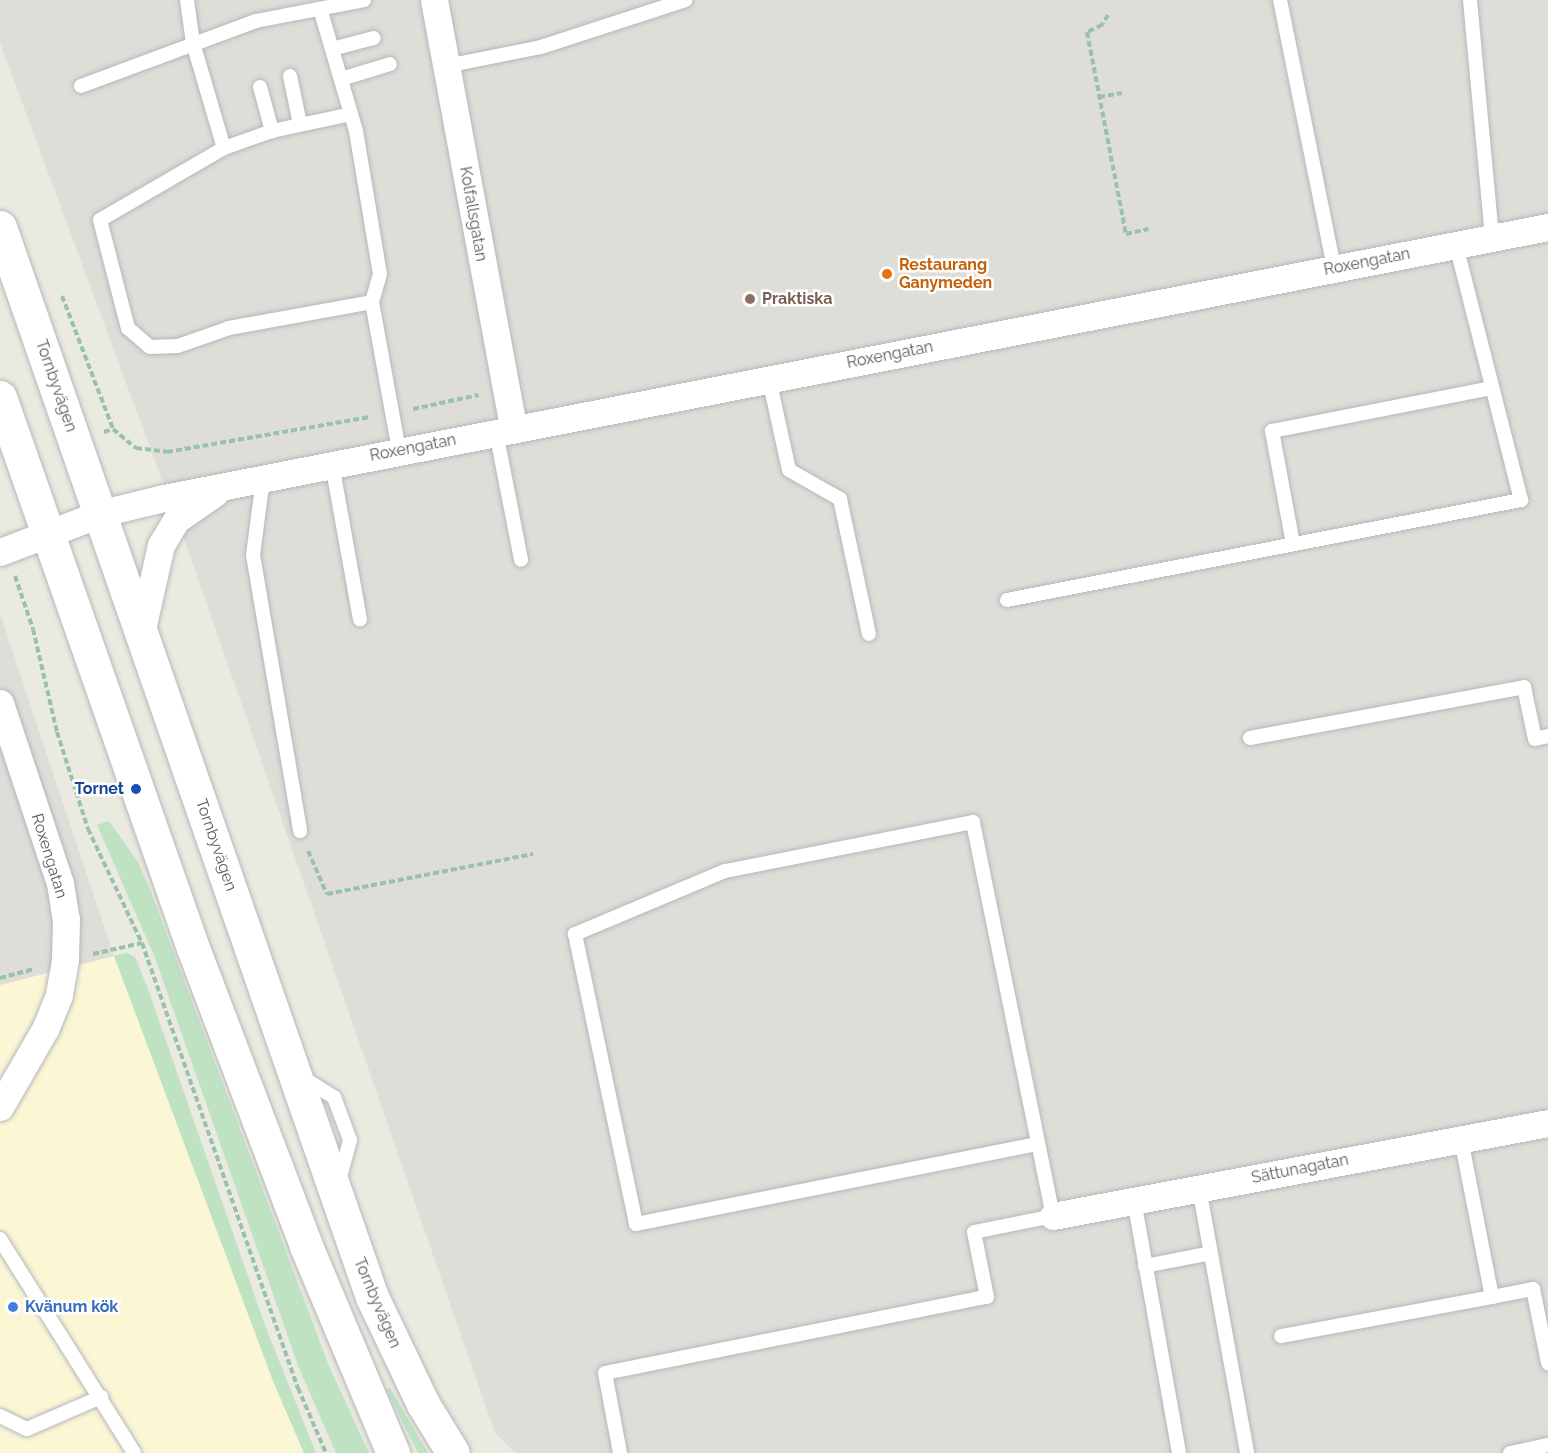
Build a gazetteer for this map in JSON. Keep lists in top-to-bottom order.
{
  "streets": {
    "main road": ["Tornbyvägen"],
    "street": ["Kolfallsgatan", "Roxengatan", "Sättunagatan"]
  },
  "crossings": [
    ["Kolfallsgatan", "Roxengatan"],
    ["Roxengatan", "Tornbyvägen"]
  ],
  "places": [
    "Restaurang Ganymeden",
    "Praktiska",
    "Tornet",
    "Kvänum kök"
  ]
}
